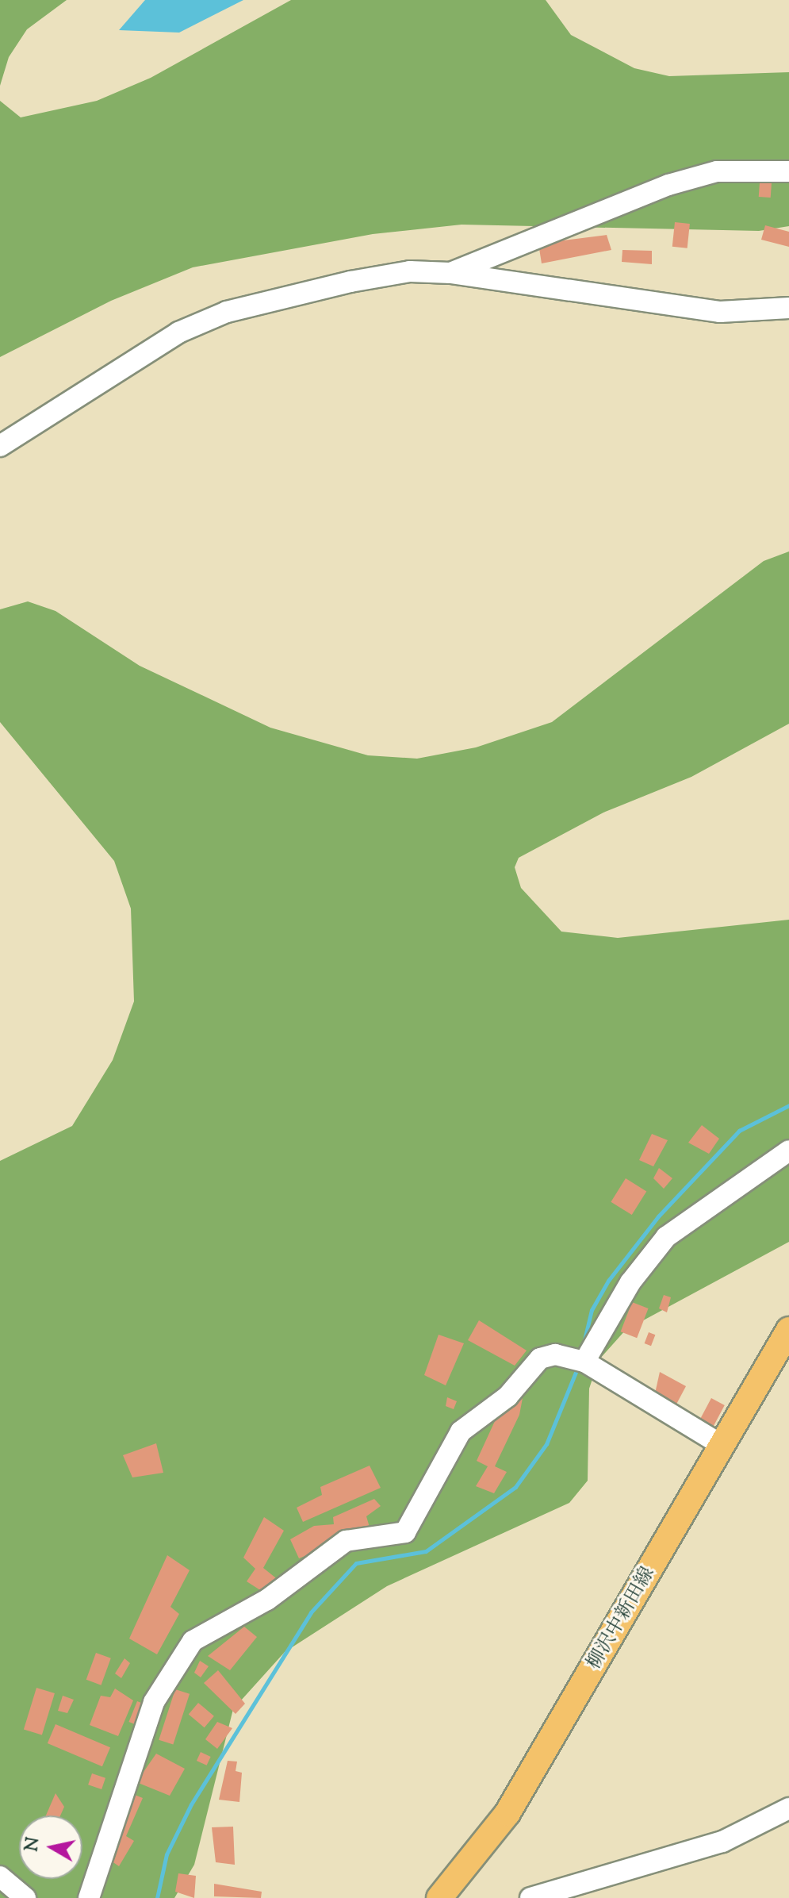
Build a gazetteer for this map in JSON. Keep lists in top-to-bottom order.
{
  "streets": {
    "main road": ["柳沢中新田線"]
  },
  "north": "left"
}
